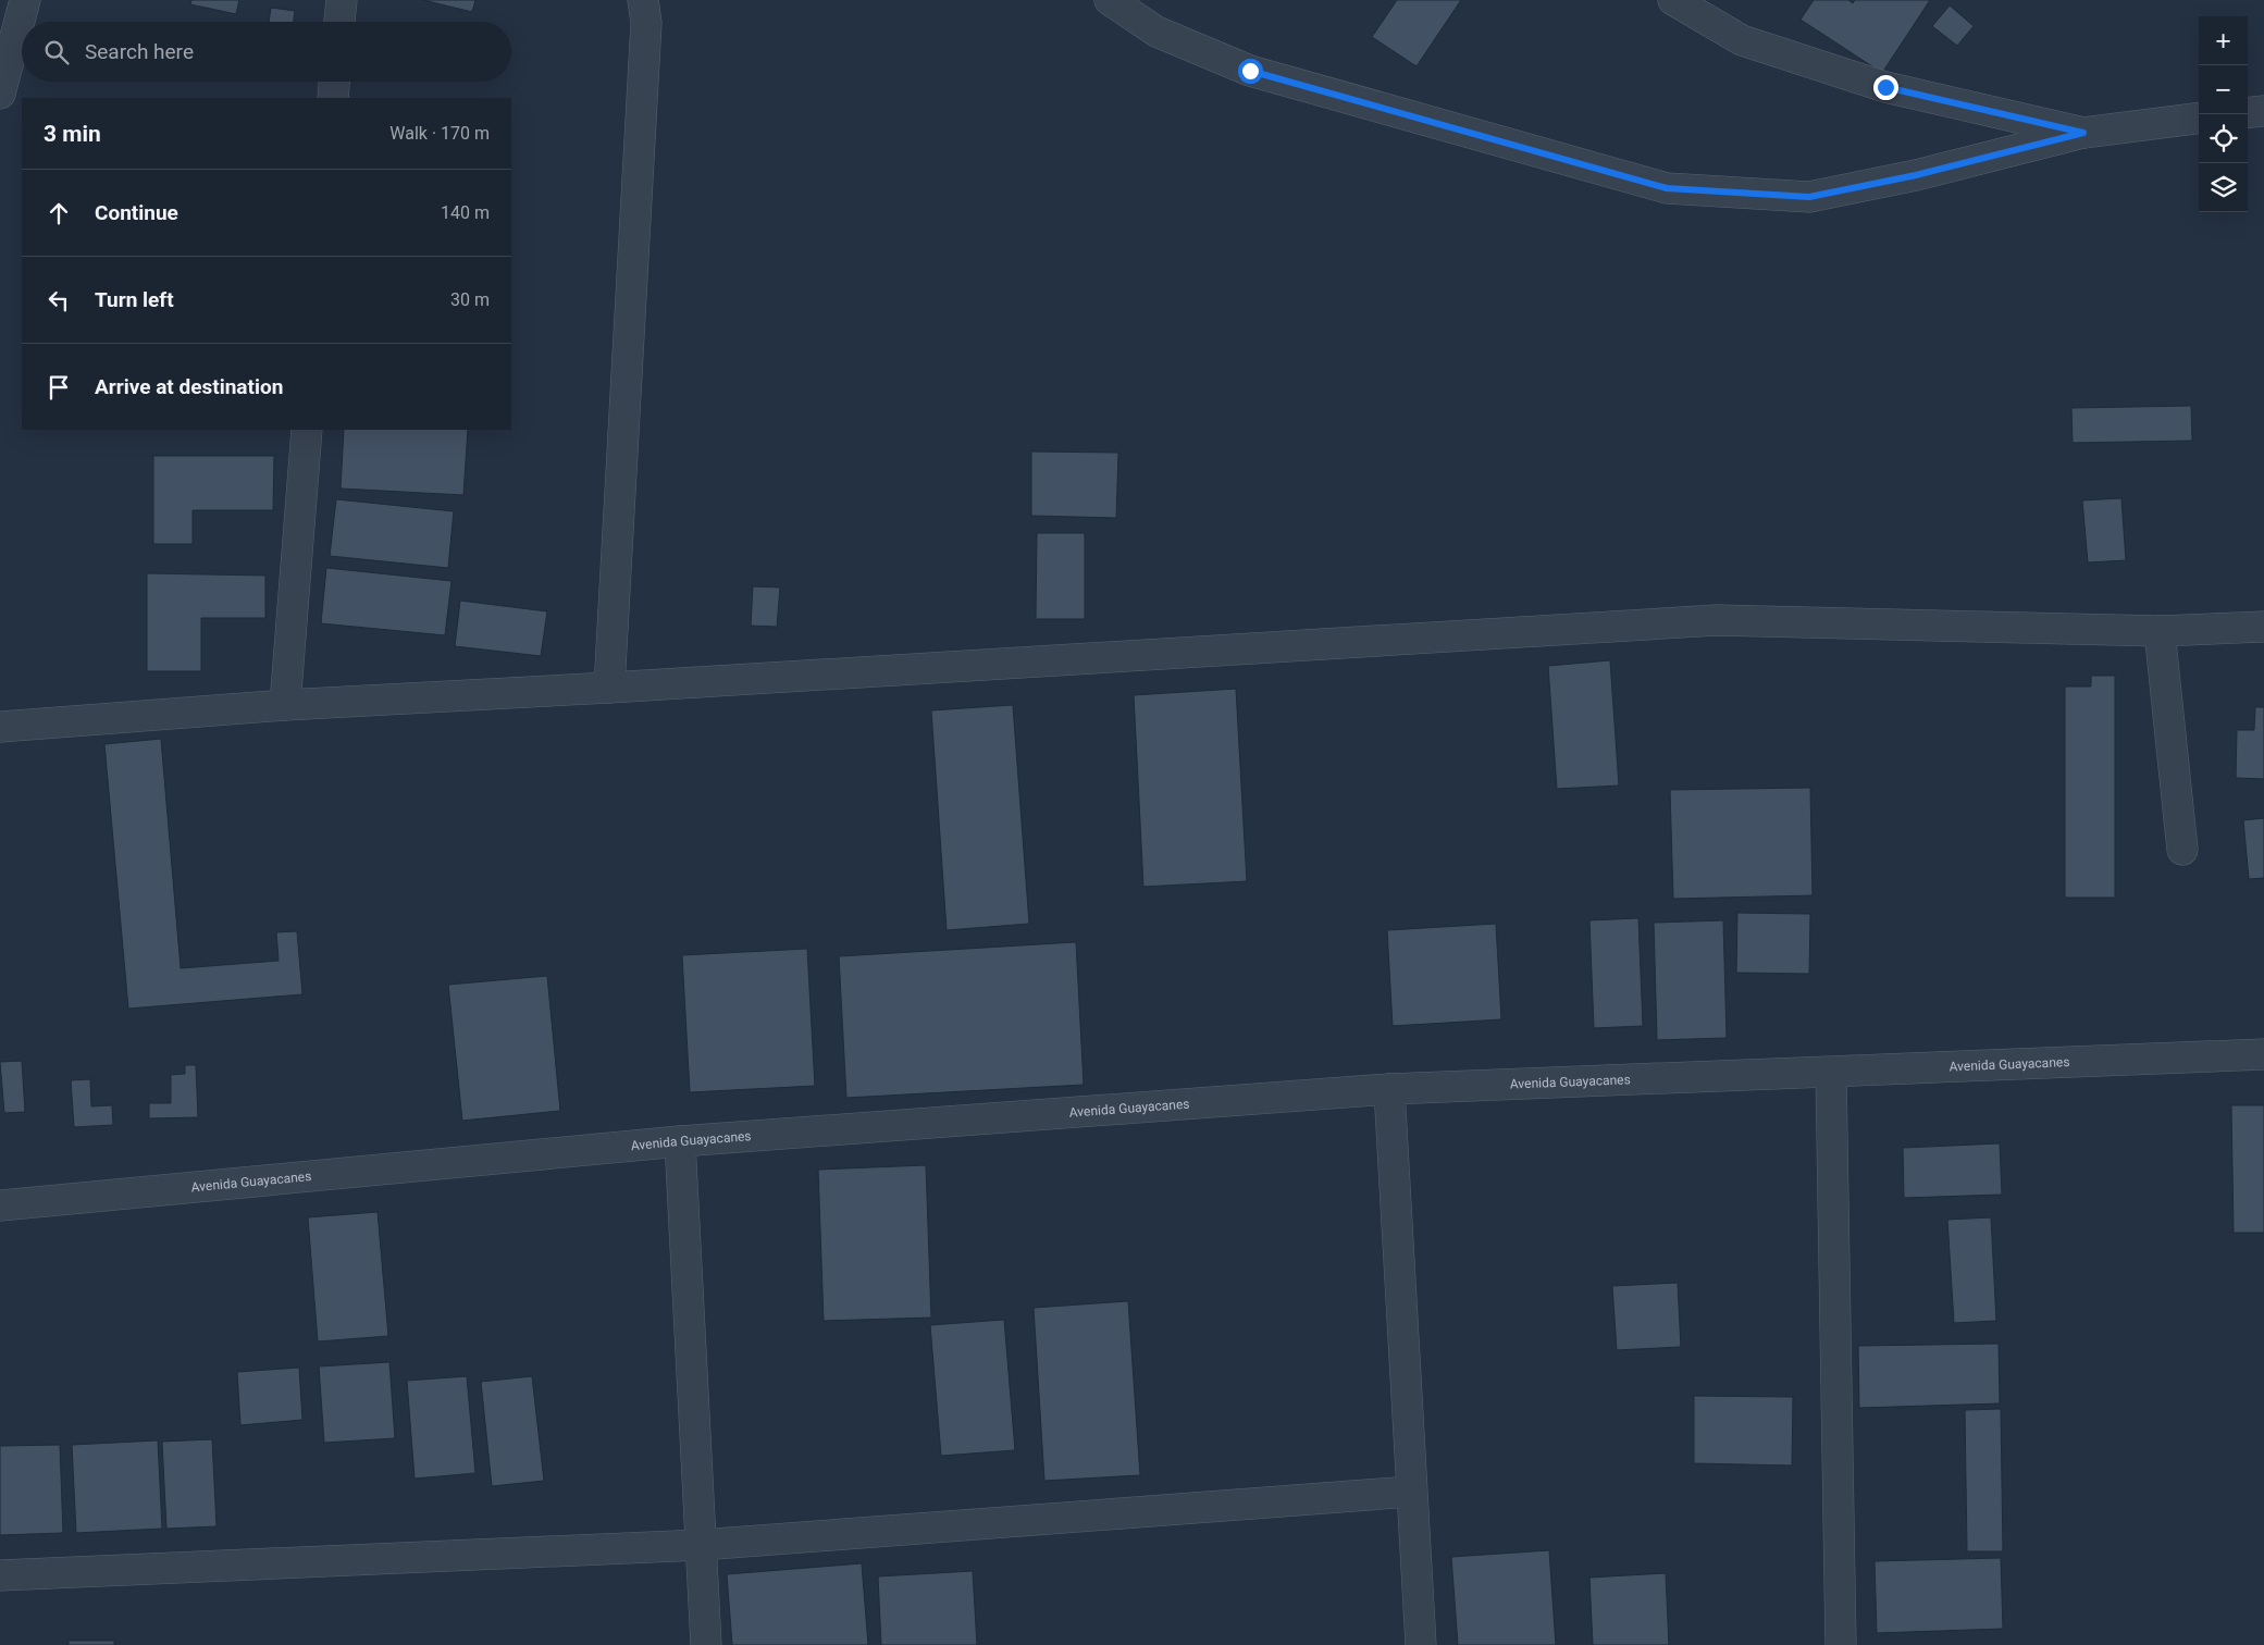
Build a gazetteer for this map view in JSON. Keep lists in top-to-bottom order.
{
  "streets": {
    "street": ["Avenida Guayacanes"]
  },
  "page": {
    "map_buttons": ["+", "−"],
    "search": "Search here",
    "heading": ["3 min", "Walk · 170 m"],
    "list": [
      ["Continue", "140 m"],
      ["Turn left", "30 m"],
      "Arrive at destination"
    ]
  }
}
